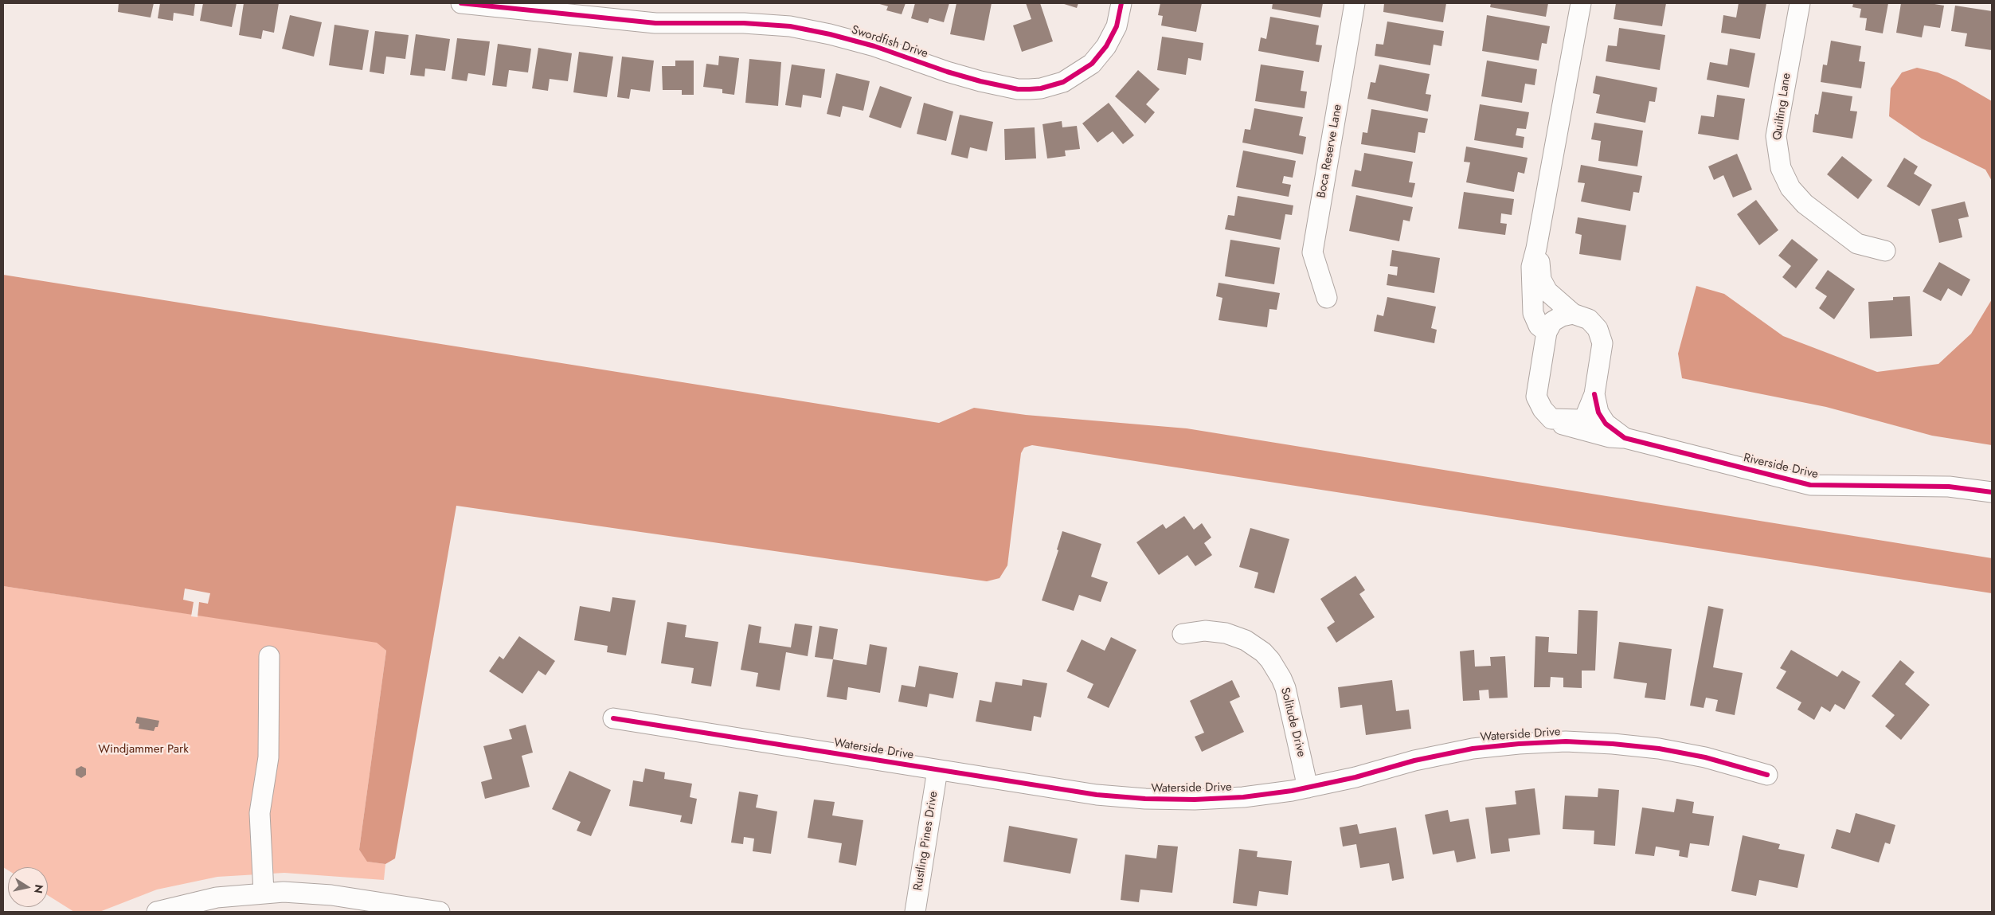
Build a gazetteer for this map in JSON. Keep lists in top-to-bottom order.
{
  "streets": {
    "street": [
      "Swordfish Drive",
      "Quilting Lane",
      "Boca Reserve Lane",
      "Riverside Drive",
      "Solitude Drive",
      "Waterside Drive",
      "Rustling Pines Drive"
    ]
  },
  "crossings": [
    ["Solitude Drive", "Waterside Drive"],
    ["Waterside Drive", "Rustling Pines Drive"]
  ],
  "parks": ["Windjammer Park"],
  "north": "right"
}
